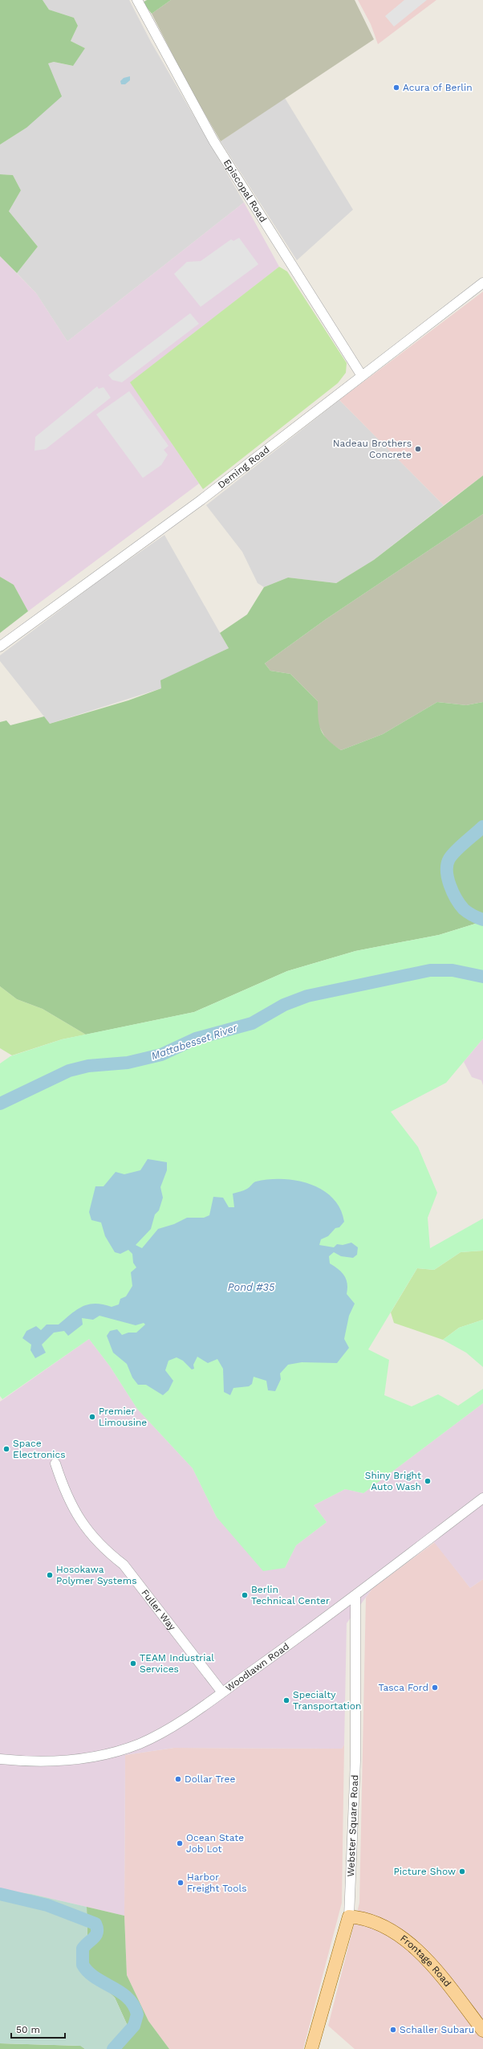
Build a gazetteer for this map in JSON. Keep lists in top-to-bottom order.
{
  "streets": {
    "main road": ["Webster Square Road", "Frontage Road"],
    "street": [
      "Episcopal Road",
      "Deming Road",
      "Fuller Way",
      "Woodlawn Road"
    ]
  },
  "crossings": [
    ["Episcopal Road", "Deming Road"],
    ["Fuller Way", "Woodlawn Road"],
    ["Woodlawn Road", "Webster Square Road"],
    ["Webster Square Road", "Frontage Road"]
  ],
  "water": ["Mattabesset River", "Pond #35"],
  "places": [
    "Acura of Berlin",
    "Nadeau Brothers Concrete",
    "Premier Limousine",
    "Space Electronics",
    "Shiny Bright Auto Wash",
    "Hosokawa Polymer Systems",
    "Berlin Technical Center",
    "TEAM Industrial Services",
    "Tasca Ford",
    "Specialty Transportation",
    "Dollar Tree",
    "Ocean State Job Lot",
    "Picture Show",
    "Harbor Freight Tools",
    "Schaller Subaru"
  ],
  "scale_bar": "50 m"
}
